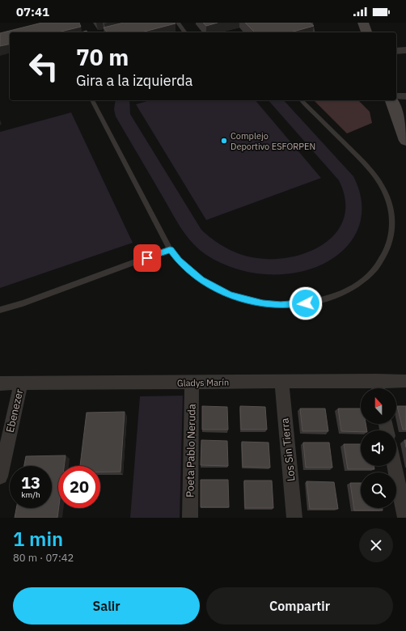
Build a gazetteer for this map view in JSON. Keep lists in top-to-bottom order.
{
  "streets": {
    "street": [
      "Gladys Marín",
      "Ebenezer",
      "Los Sin Tierra",
      "Poeta Pablo Neruda"
    ]
  },
  "crossings": [
    ["Gladys Marín", "Ebenezer"],
    ["Gladys Marín", "Los Sin Tierra"],
    ["Gladys Marín", "Poeta Pablo Neruda"]
  ],
  "places": ["Complejo Deportivo ESFORPEN"],
  "north": "top",
  "page": {
    "status": "07:41",
    "turn": ["70 m", "Gira a la izquierda"],
    "speed": "13 km/h",
    "limit": "20",
    "heading": ["1 min", "80 m · 07:42"],
    "buttons": ["Salir", "Compartir"]
  }
}
